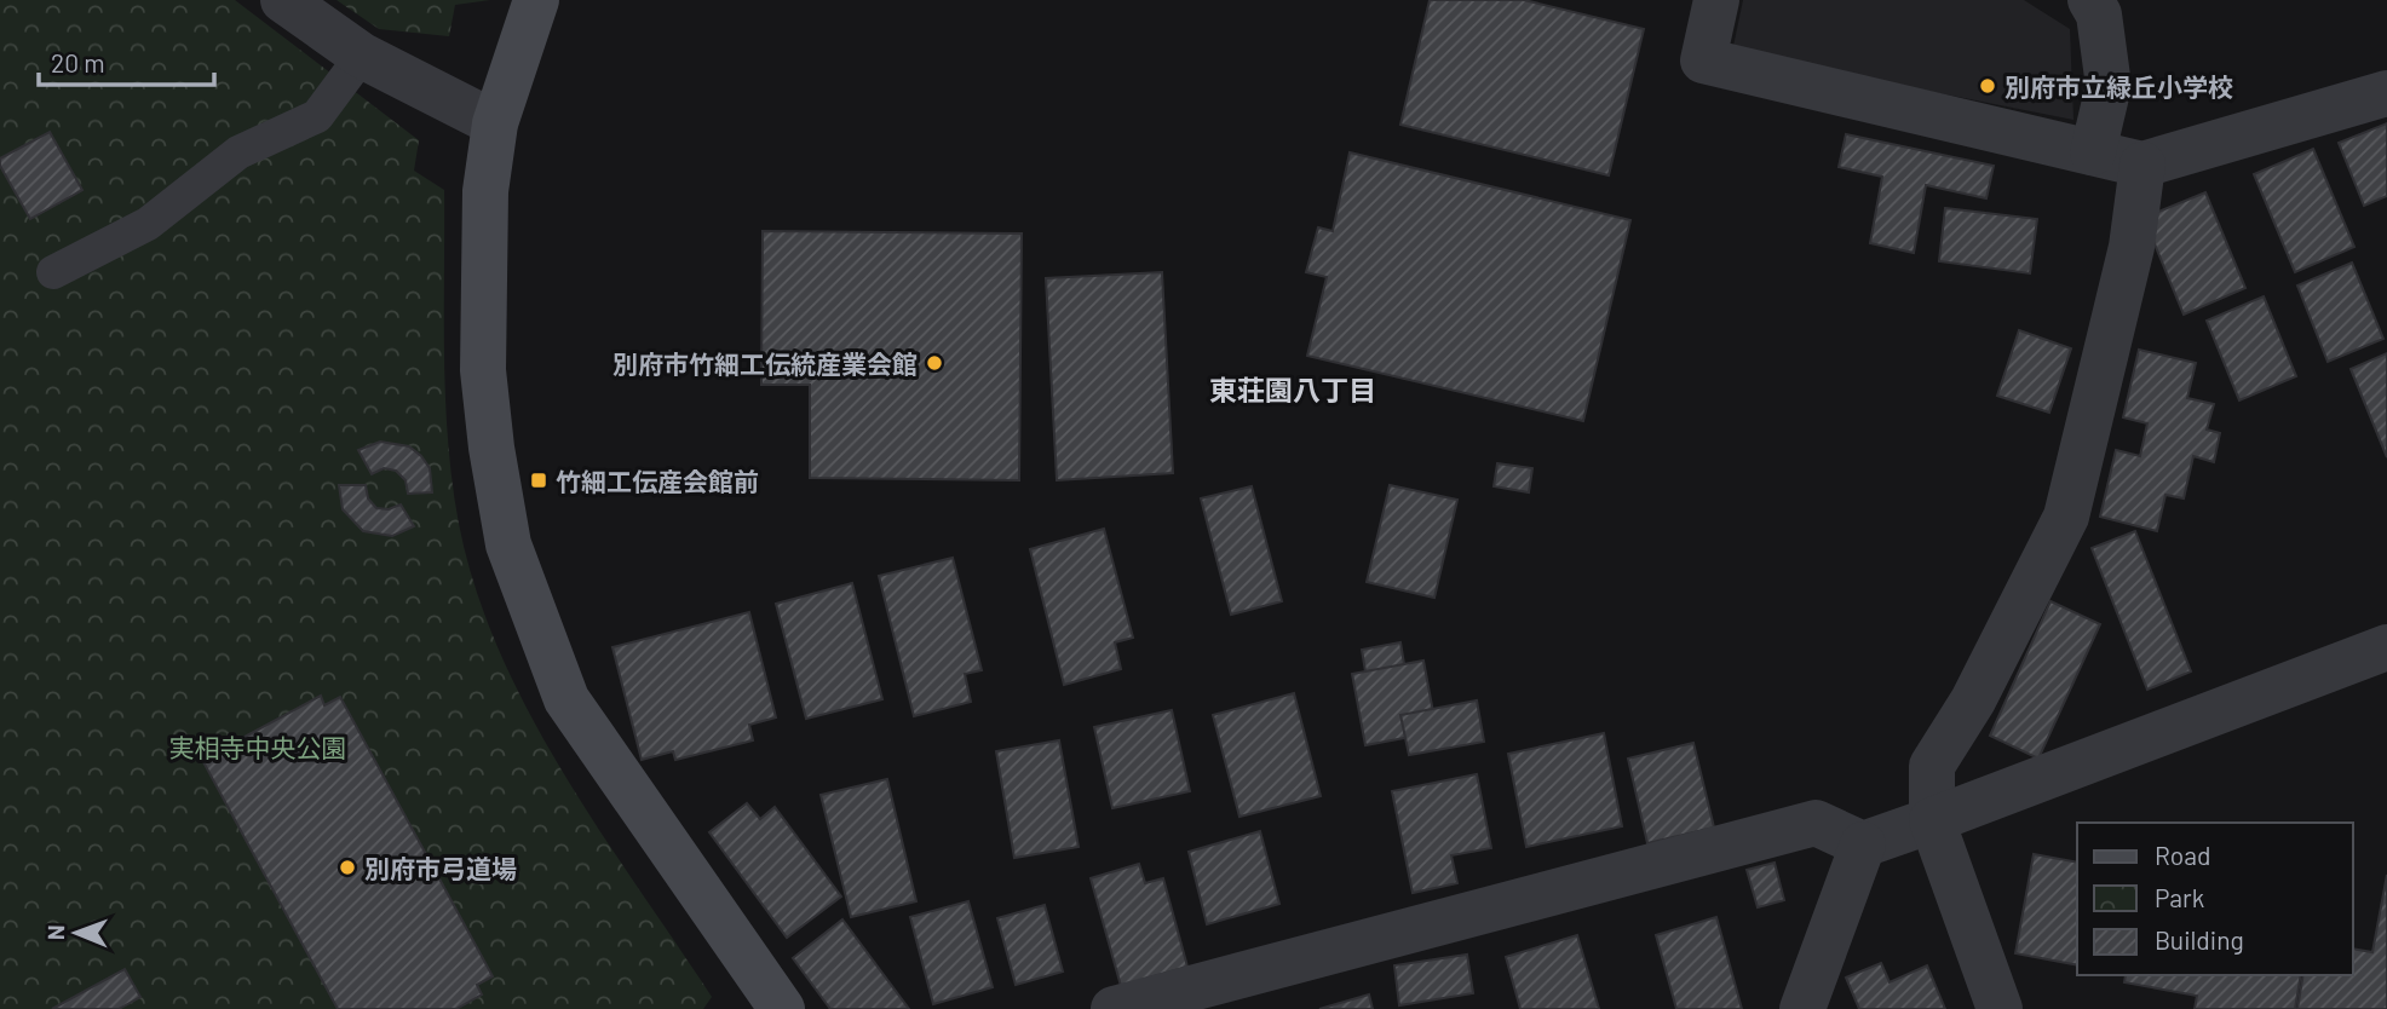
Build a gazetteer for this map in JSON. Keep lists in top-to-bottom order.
{
  "districts": ["東荘園八丁目"],
  "parks": ["実相寺中央公園"],
  "places": {
    "other": ["別府市立緑丘小学校", "別府市竹細工伝統産業会館", "別府市弓道場"],
    "transit": ["竹細工伝産会館前"]
  },
  "legend": ["Road", "Park", "Building"],
  "scale_bar": "20 m",
  "north": "left"
}
